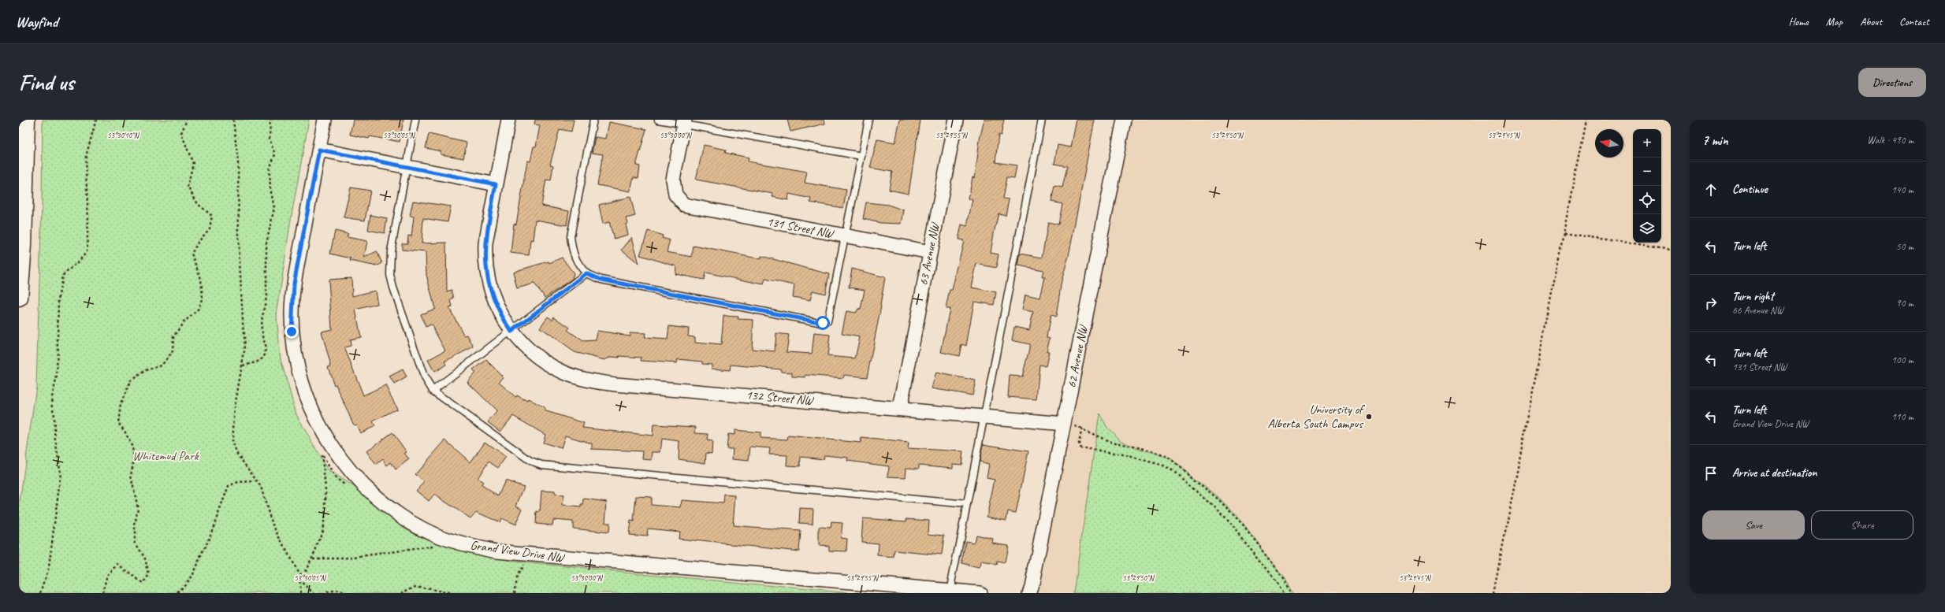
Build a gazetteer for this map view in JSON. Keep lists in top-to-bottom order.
{
  "streets": {
    "street": [
      "131 Street NW",
      "63 Avenue NW",
      "62 Avenue NW",
      "132 Street NW",
      "Grand View Drive NW"
    ]
  },
  "crossings": [
    ["131 Street NW", "63 Avenue NW"],
    ["63 Avenue NW", "132 Street NW"],
    ["62 Avenue NW", "132 Street NW"]
  ],
  "parks": ["Whitemud Park"],
  "places": ["University of Alberta South Campus"],
  "north": "left",
  "page": {
    "header": "Wayfind",
    "nav": [
      "Home",
      "Map",
      "About",
      "Contact"
    ],
    "buttons": [
      "Directions",
      ["Save", "Share"]
    ],
    "title": "Find us",
    "heading": ["7 min", "Walk · 490 m"],
    "map_buttons": ["+", "−"],
    "list": [
      ["Continue", "140 m"],
      ["Turn left", "50 m"],
      ["Turn right", "66 Avenue NW", "90 m"],
      ["Turn left", "131 Street NW", "100 m"],
      ["Turn left", "Grand View Drive NW", "110 m"],
      "Arrive at destination"
    ]
  },
  "coordinates": [
    "53°30'10\"N",
    "53°30'05\"N",
    "53°30'00\"N",
    "53°29'55\"N",
    "53°29'50\"N",
    "53°29'45\"N"
  ]
}
